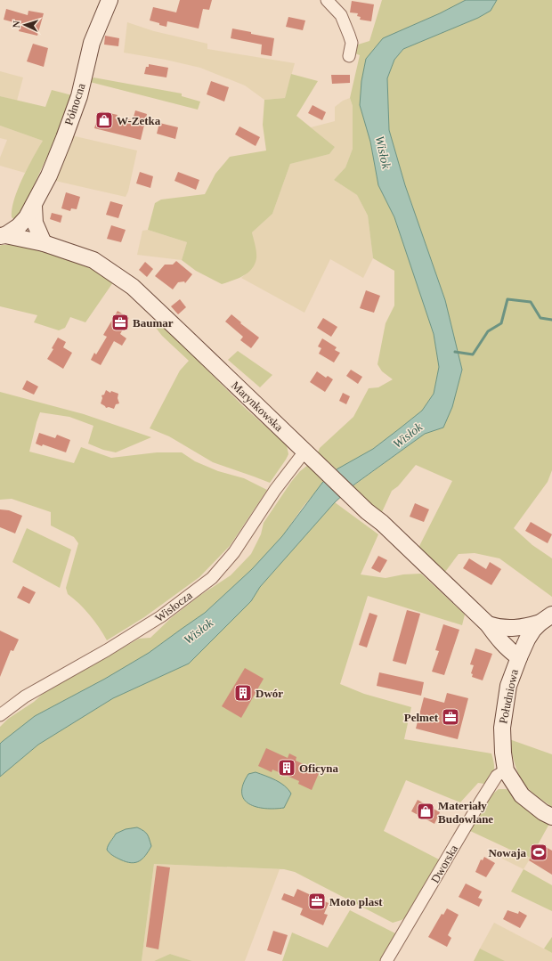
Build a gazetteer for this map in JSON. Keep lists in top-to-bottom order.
{
  "streets": {
    "street": [
      "Północna",
      "Marynkowska",
      "Wisłocza",
      "Południowa",
      "Dworska"
    ]
  },
  "crossings": [
    ["Północna", "Marynkowska"],
    ["Marynkowska", "Wisłocza"],
    ["Marynkowska", "Południowa"],
    ["Południowa", "Dworska"]
  ],
  "water": ["Wisłok"],
  "places": {
    "shop": ["W-Zetka", "Materiały Budowlane"],
    "office": ["Baumar", "Pelmet", "Moto plast"],
    "building": ["Dwór", "Oficyna"],
    "sports": ["Nowaja"]
  },
  "north": "left"
}
